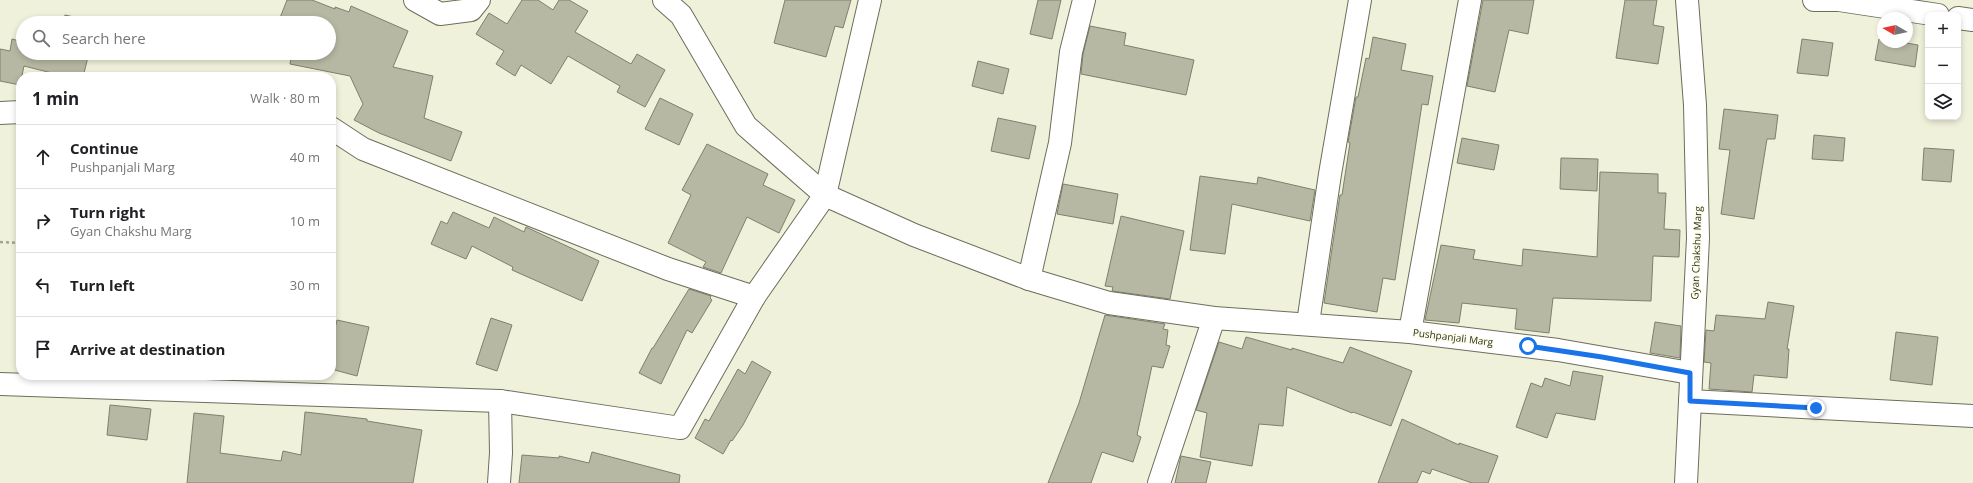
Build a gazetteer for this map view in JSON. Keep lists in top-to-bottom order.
{
  "streets": {
    "street": ["Gyan Chakshu Marg", "Pushpanjali Marg"]
  },
  "crossings": [
    ["Gyan Chakshu Marg", "Pushpanjali Marg"]
  ],
  "north": "left",
  "page": {
    "map_buttons": ["+", "−"],
    "search": "Search here",
    "heading": ["1 min", "Walk · 80 m"],
    "list": [
      ["Continue", "Pushpanjali Marg", "40 m"],
      ["Turn right", "Gyan Chakshu Marg", "10 m"],
      ["Turn left", "30 m"],
      "Arrive at destination"
    ]
  }
}
